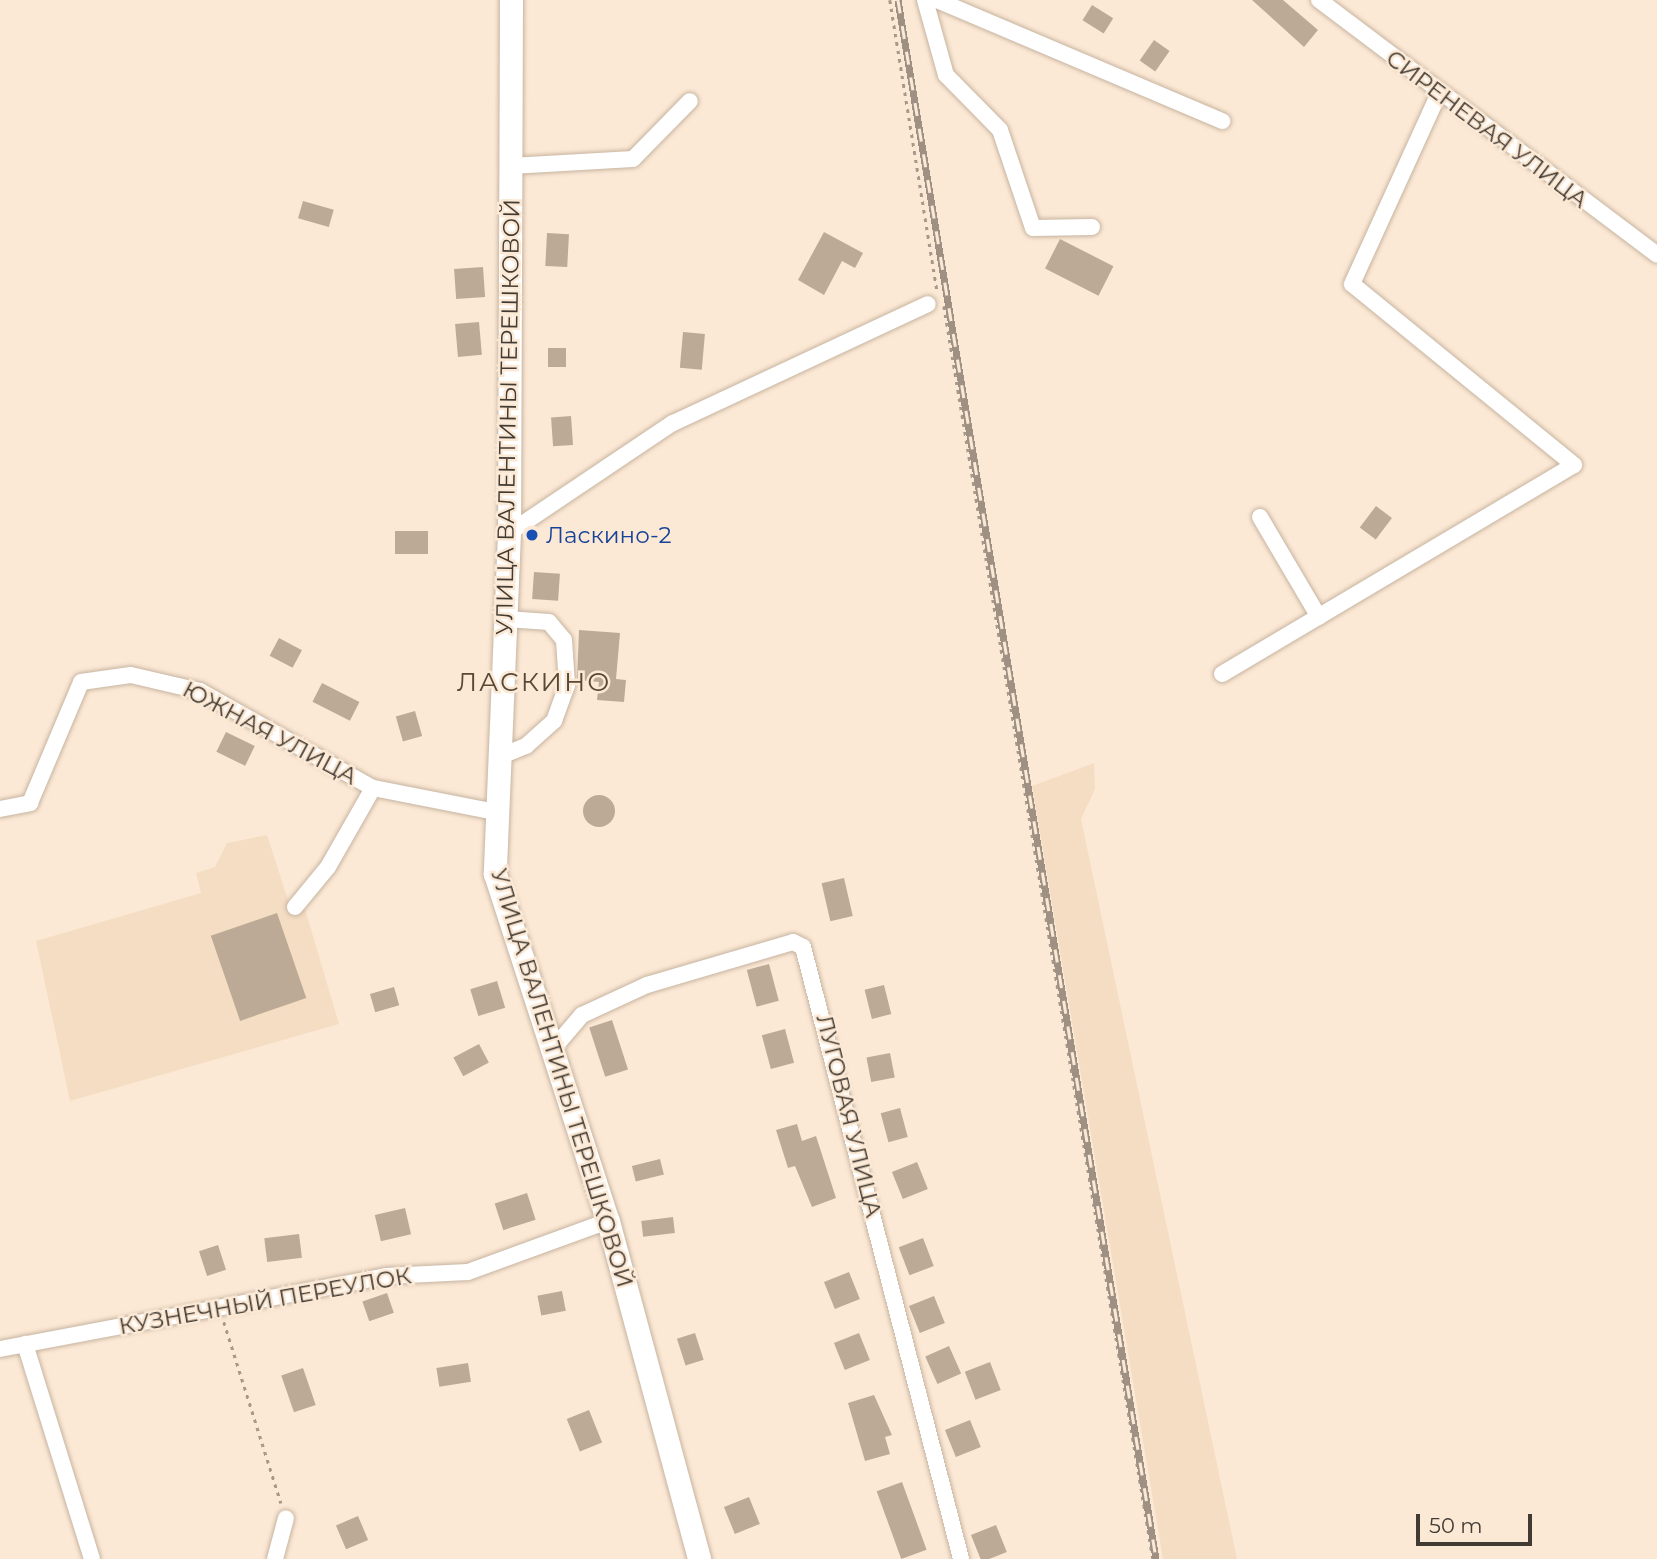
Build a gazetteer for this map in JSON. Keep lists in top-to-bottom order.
{
  "streets": {
    "street": [
      "СИРЕНЕВАЯ УЛИЦА",
      "УЛИЦА ВАЛЕНТИНЫ ТЕРЕШКОВОЙ",
      "ЮЖНАЯ УЛИЦА",
      "ЛУГОВАЯ УЛИЦА",
      "КУЗНЕЧНЫЙ ПЕРЕУЛОК"
    ]
  },
  "crossings": [
    ["УЛИЦА ВАЛЕНТИНЫ ТЕРЕШКОВОЙ", "ЮЖНАЯ УЛИЦА"],
    ["УЛИЦА ВАЛЕНТИНЫ ТЕРЕШКОВОЙ", "ЛУГОВАЯ УЛИЦА"],
    ["УЛИЦА ВАЛЕНТИНЫ ТЕРЕШКОВОЙ", "КУЗНЕЧНЫЙ ПЕРЕУЛОК"]
  ],
  "districts": ["ЛАСКИНО"],
  "places": ["Ласкино-2"],
  "scale_bar": "50 m"
}
